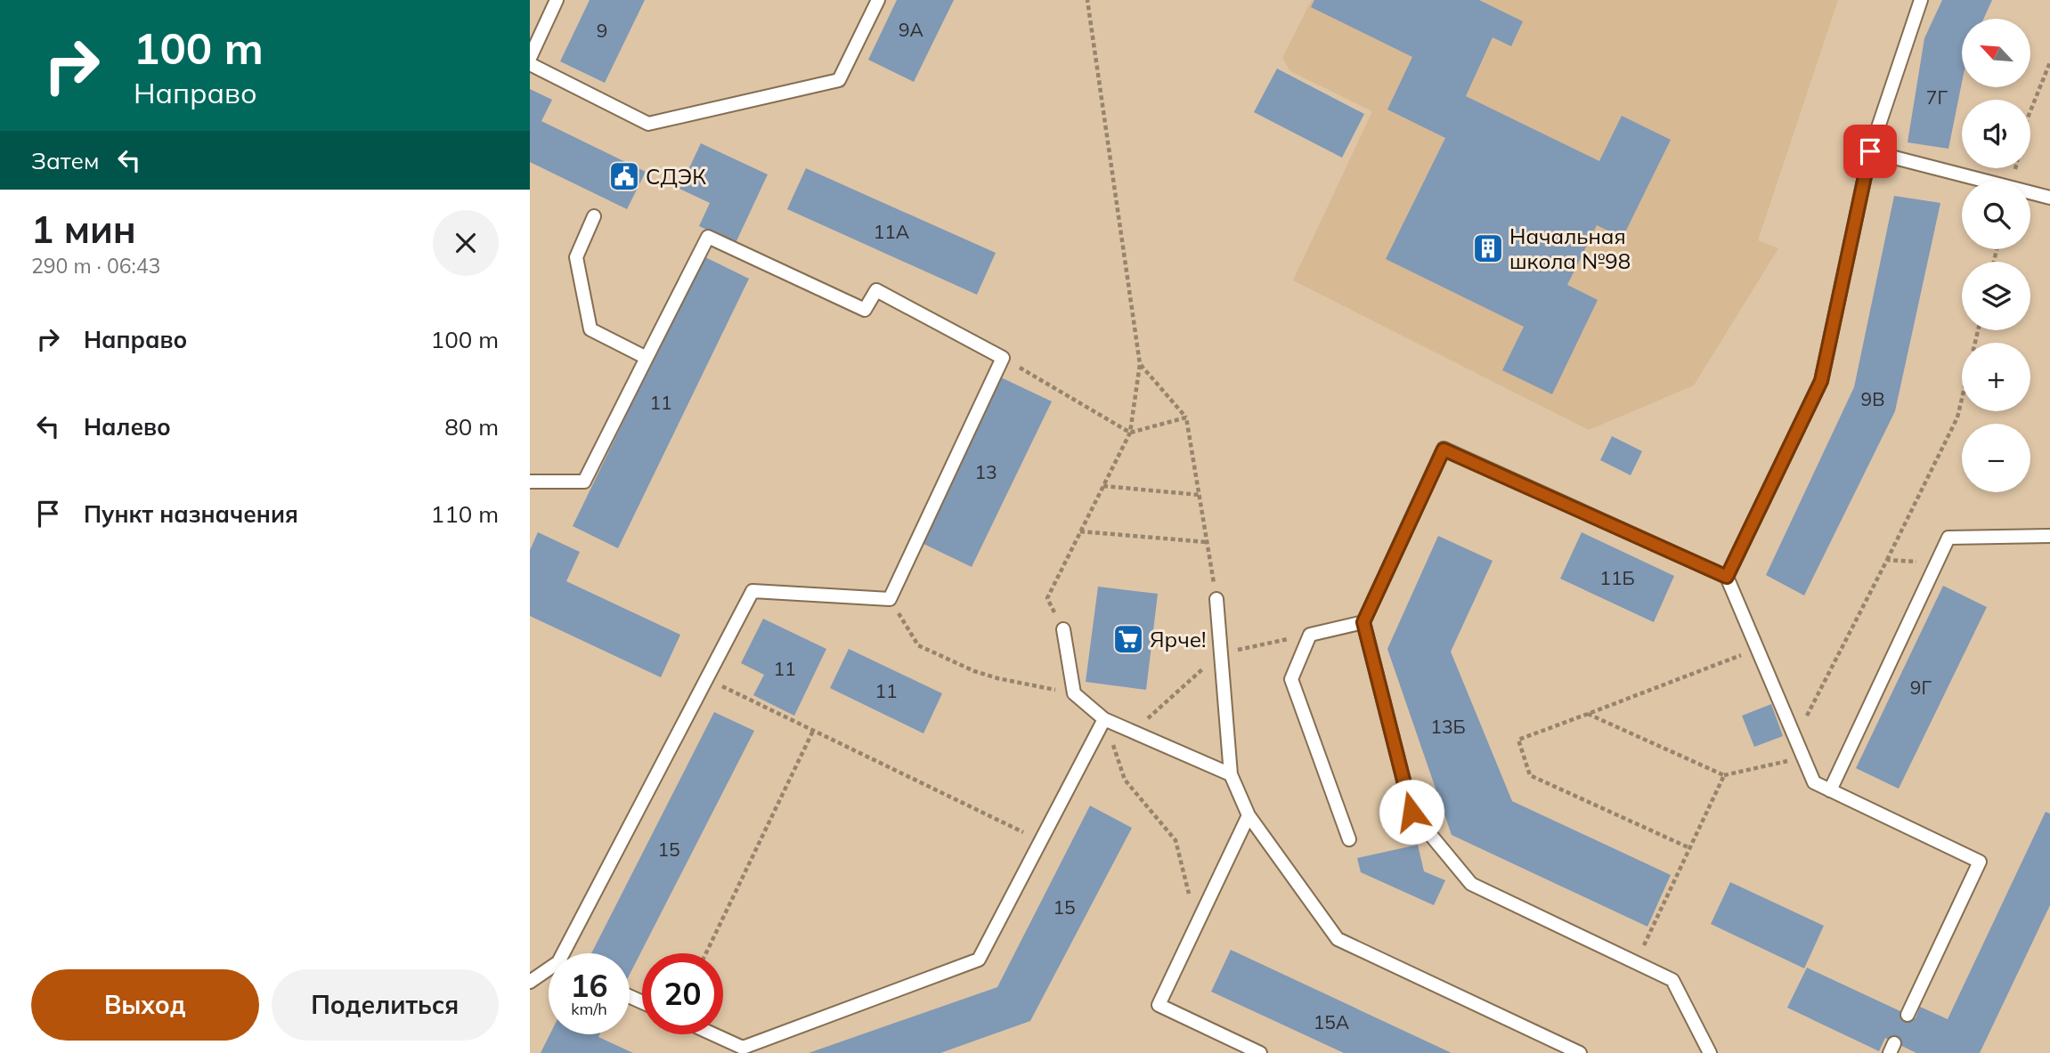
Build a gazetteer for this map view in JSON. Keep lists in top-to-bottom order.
{
  "places": {
    "public building": ["СДЭК"],
    "building": ["Начальная школа №98"],
    "supermarket": ["Ярче!"]
  },
  "house_numbers": [
    "9А",
    "9",
    "7Г",
    "11А",
    "9В",
    "11",
    "13",
    "11Б",
    "11",
    "9Г",
    "11",
    "13Б",
    "15",
    "15",
    "15А"
  ],
  "north": "top left",
  "page": {
    "turn": ["100 m", "Направо"],
    "map_buttons": ["+", "−"],
    "then": "Затем",
    "heading": ["1 мин", "290 m · 06:43"],
    "list": [
      {
        "name": "Направо",
        "value": "100 m"
      },
      {
        "name": "Налево",
        "value": "80 m"
      },
      {
        "name": "Пункт назначения",
        "value": "110 m"
      }
    ],
    "speed": "16 km/h",
    "limit": "20",
    "buttons": ["Выход", "Поделиться"]
  }
}
